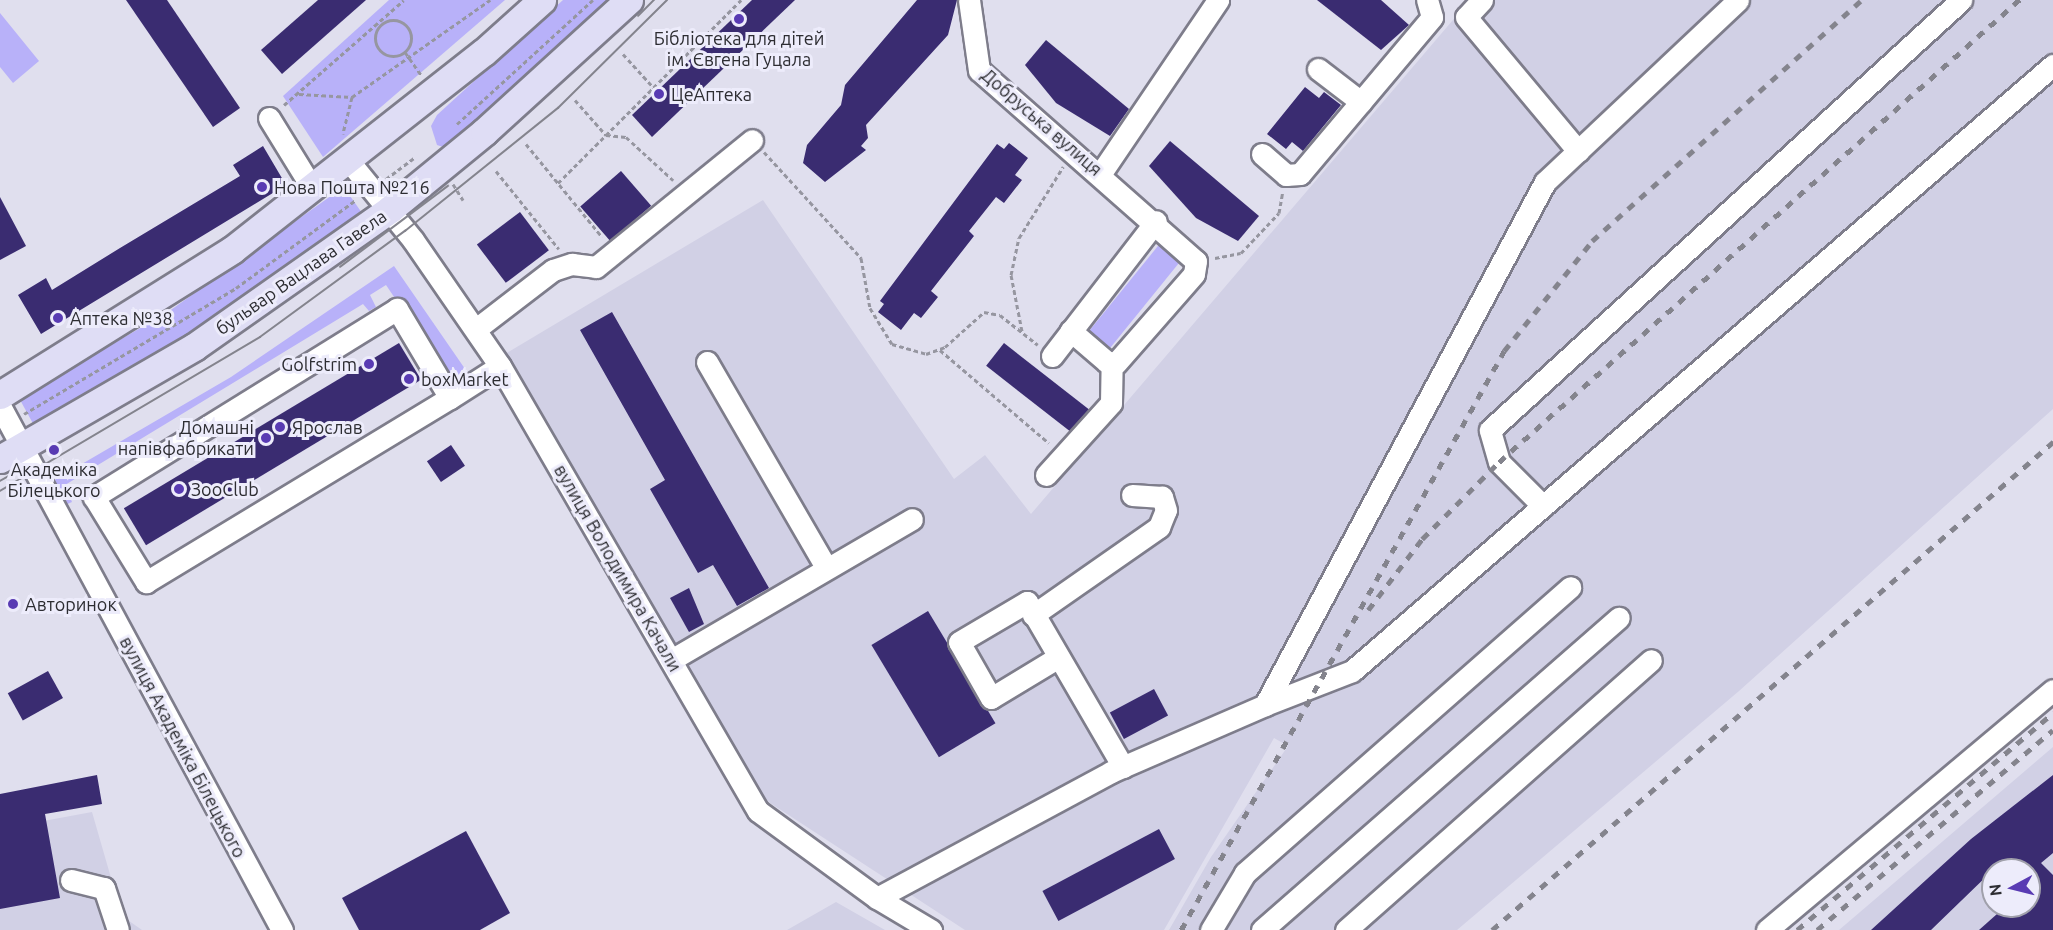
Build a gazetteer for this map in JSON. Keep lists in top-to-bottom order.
{
  "streets": {
    "main road": ["бульвар Вацлава Гавела"],
    "street": ["Добруська вулиця", "вулиця Володимира Качали", "вулиця Академіка Білецького"]
  },
  "crossings": [
    ["бульвар Вацлава Гавела", "вулиця Володимира Качали"],
    ["бульвар Вацлава Гавела", "вулиця Академіка Білецького"]
  ],
  "places": [
    "Бібліотека для дітей ім. Євгена Гуцала",
    "ЦеАптека",
    "Нова Пошта №216",
    "Аптека №38",
    "Golfstrim",
    "boxMarket",
    "Ярослав",
    "Домашні напівфабрикати",
    "Академіка Білецького",
    "ЗооClub",
    "Авторинок"
  ],
  "north": "left"
}
